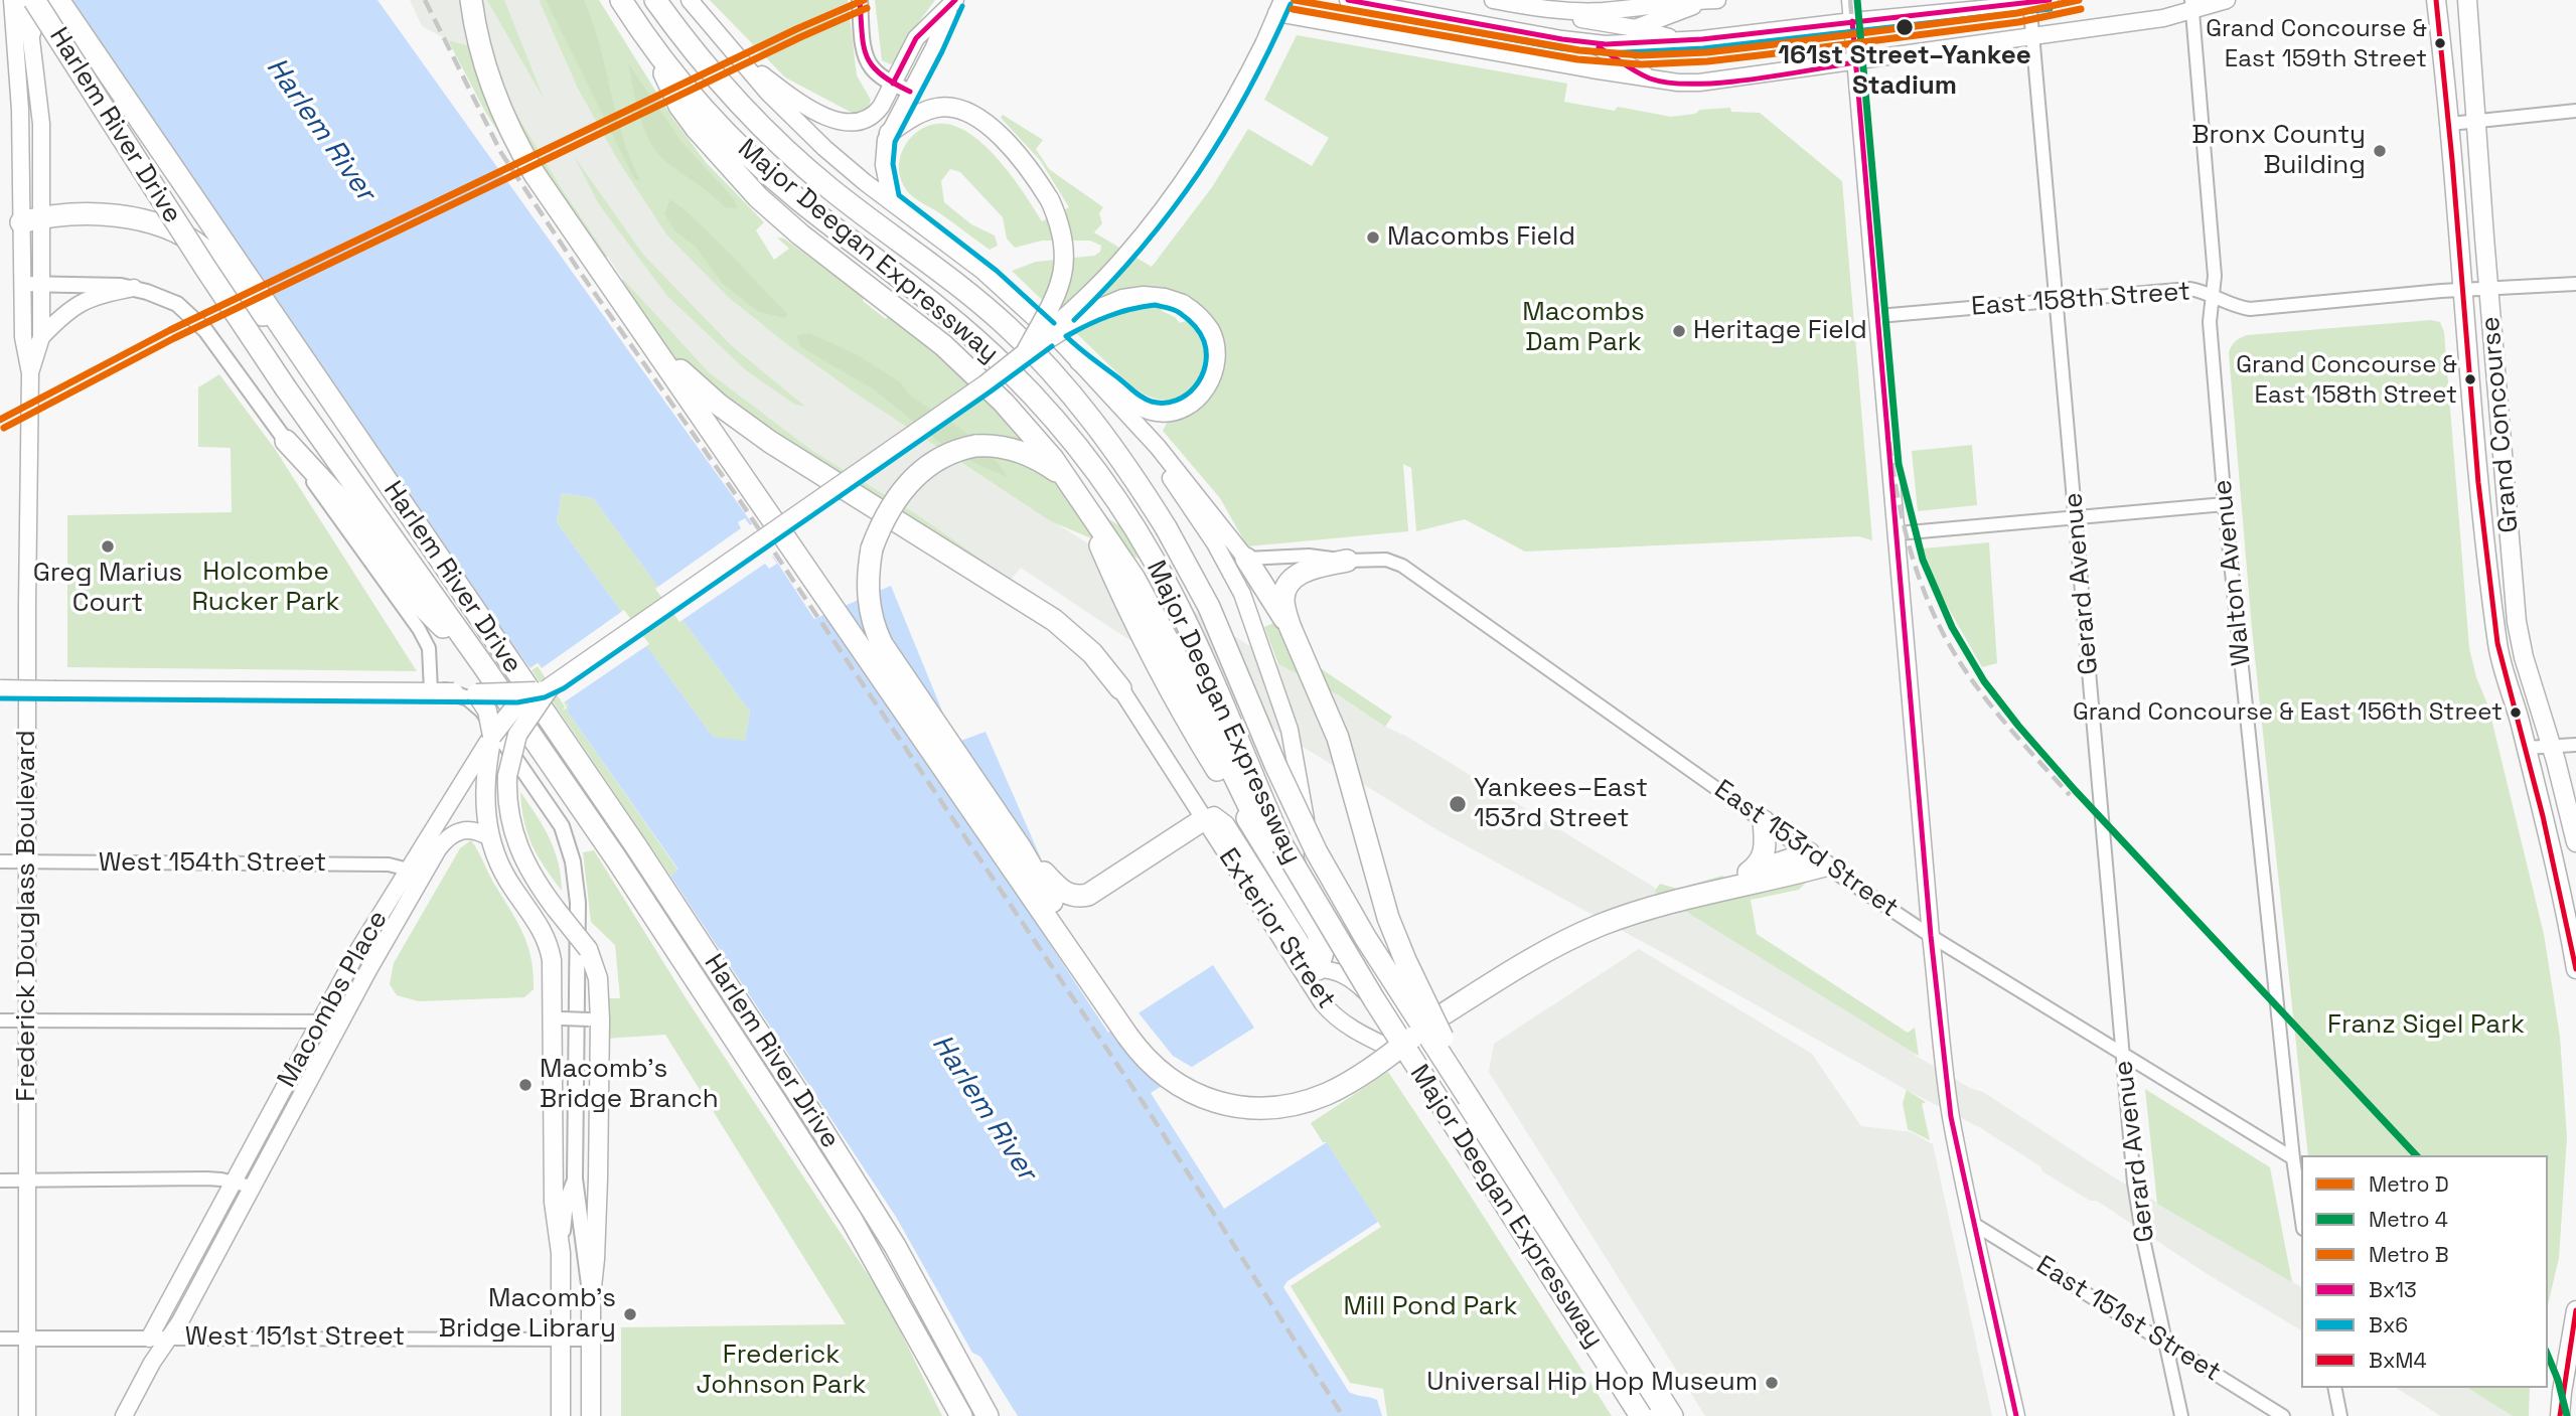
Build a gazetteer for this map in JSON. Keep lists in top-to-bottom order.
{
  "streets": {
    "highway": ["Harlem River Drive", "Major Deegan Expressway"],
    "main road": [
      "Grand Concourse",
      "Frederick Douglass Boulevard",
      "Exterior Street",
      "Macombs Place"
    ],
    "street": [
      "East 158th Street",
      "Walton Avenue",
      "Gerard Avenue",
      "East 153rd Street",
      "West 154th Street",
      "East 151st Street",
      "West 151st Street"
    ]
  },
  "crossings": [
    ["Harlem River Drive", "Frederick Douglass Boulevard"],
    ["Major Deegan Expressway", "Macombs Place"],
    ["East 158th Street", "Grand Concourse"],
    ["East 158th Street", "Walton Avenue"],
    ["East 158th Street", "Gerard Avenue"],
    ["Walton Avenue", "East 153rd Street"],
    ["Gerard Avenue", "East 153rd Street"],
    ["Gerard Avenue", "East 151st Street"],
    ["West 154th Street", "Frederick Douglass Boulevard"],
    ["West 154th Street", "Macombs Place"],
    ["Frederick Douglass Boulevard", "West 151st Street"],
    ["Macombs Place", "West 151st Street"]
  ],
  "water": ["Harlem River"],
  "parks": [
    "Macombs Dam Park",
    "Holcombe Rucker Park",
    "Franz Sigel Park",
    "Mill Pond Park",
    "Frederick Johnson Park"
  ],
  "places": [
    "161st Street–Yankee Stadium",
    "Grand Concourse & East 159th Street",
    "Bronx County Building",
    "Macombs Field",
    "Heritage Field",
    "Grand Concourse & East 158th Street",
    "Greg Marius Court",
    "Grand Concourse & East 156th Street",
    "Yankees–East 153rd Street",
    "Macomb's Bridge Branch",
    "Macomb's Bridge Library",
    "Universal Hip Hop Museum"
  ],
  "lines": [
    "metro line D",
    "metro line 4",
    "transit line Bx13",
    "transit line BxM4",
    "transit line Bx6",
    "metro line B"
  ],
  "legend": [
    "Metro D",
    "Metro 4",
    "Metro B",
    "Bx13",
    "Bx6",
    "BxM4"
  ]
}
